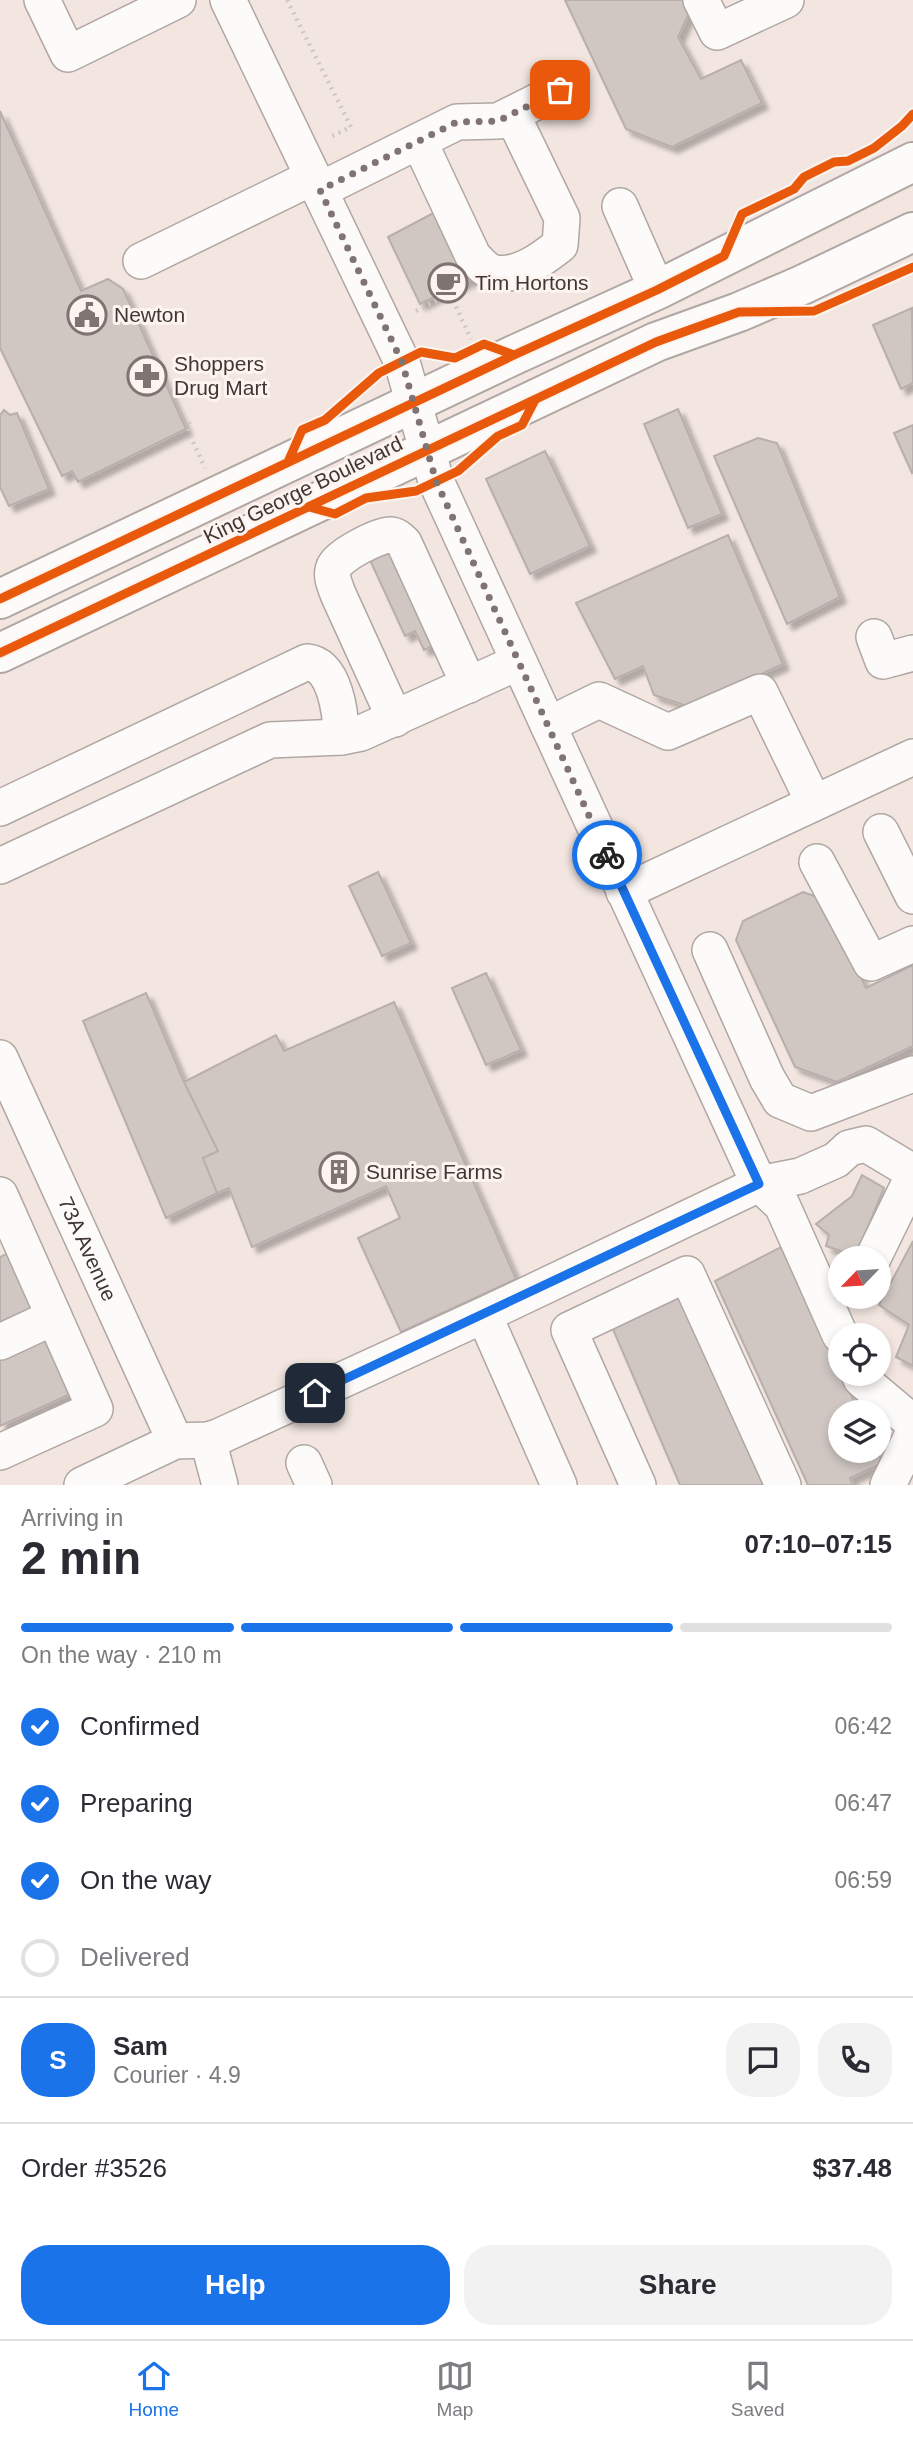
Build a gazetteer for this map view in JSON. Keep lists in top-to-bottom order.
{
  "streets": {
    "main road": ["King George Boulevard"],
    "street": ["73A Avenue"]
  },
  "places": {
    "cafe": ["Tim Hortons"],
    "public building": ["Newton"],
    "pharmacy": ["Shoppers Drug Mart"],
    "building": ["Sunrise Farms"]
  },
  "north": "bottom left",
  "page": {
    "heading": ["2 min", "Arriving in", "07:10–07:15"],
    "panel": [
      "Sam",
      "Courier · 4.9",
      "Order #3526",
      "$37.48"
    ],
    "bar": "On the way · 210 m",
    "list": [
      ["Confirmed", "06:42"],
      ["Preparing", "06:47"],
      ["On the way", "06:59"],
      "Delivered"
    ],
    "round": "S",
    "buttons": ["Help", "Share"],
    "tabs": ["Home", "Map", "Saved"]
  }
}
